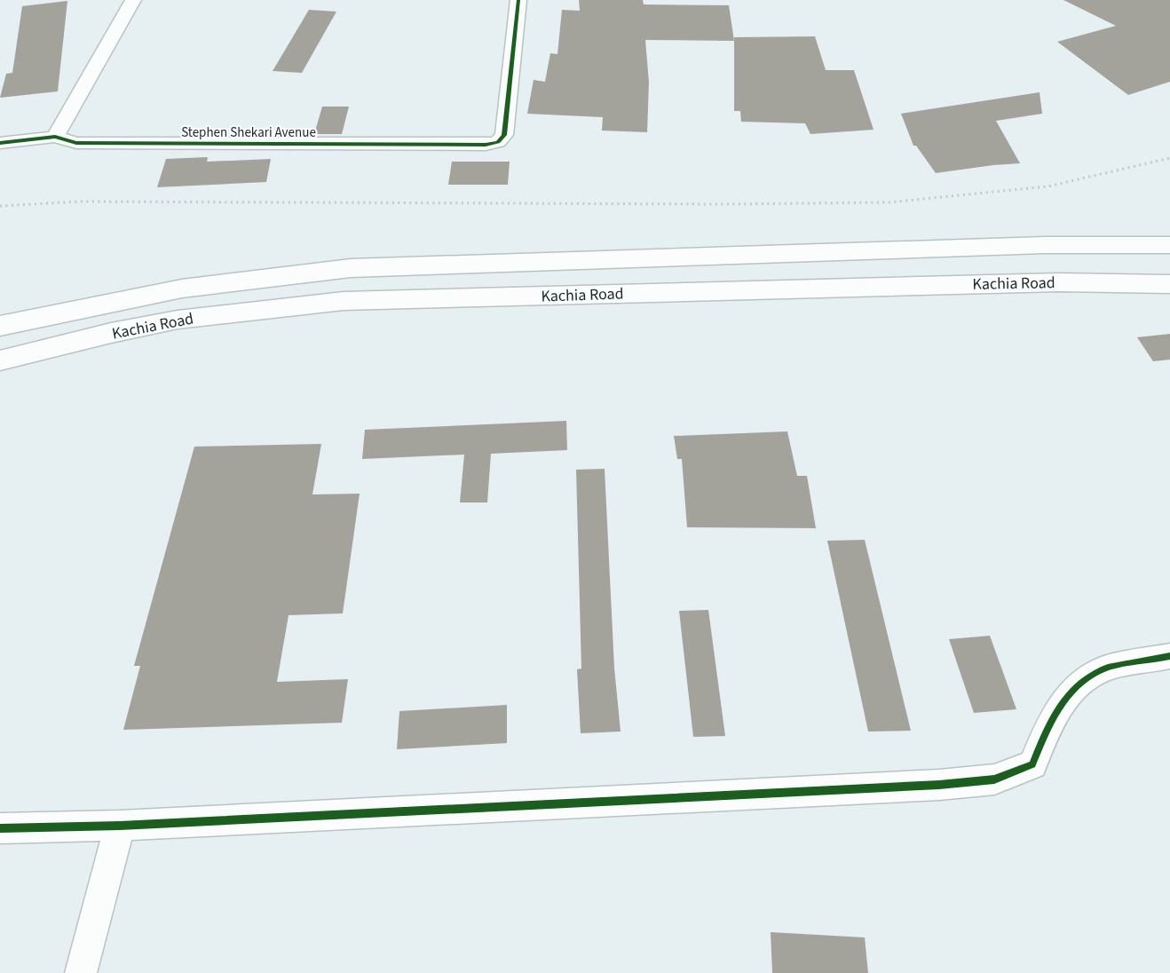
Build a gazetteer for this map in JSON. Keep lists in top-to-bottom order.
{
  "streets": {
    "main road": ["Kachia Road"],
    "street": ["Stephen Shekari Avenue"]
  }
}
